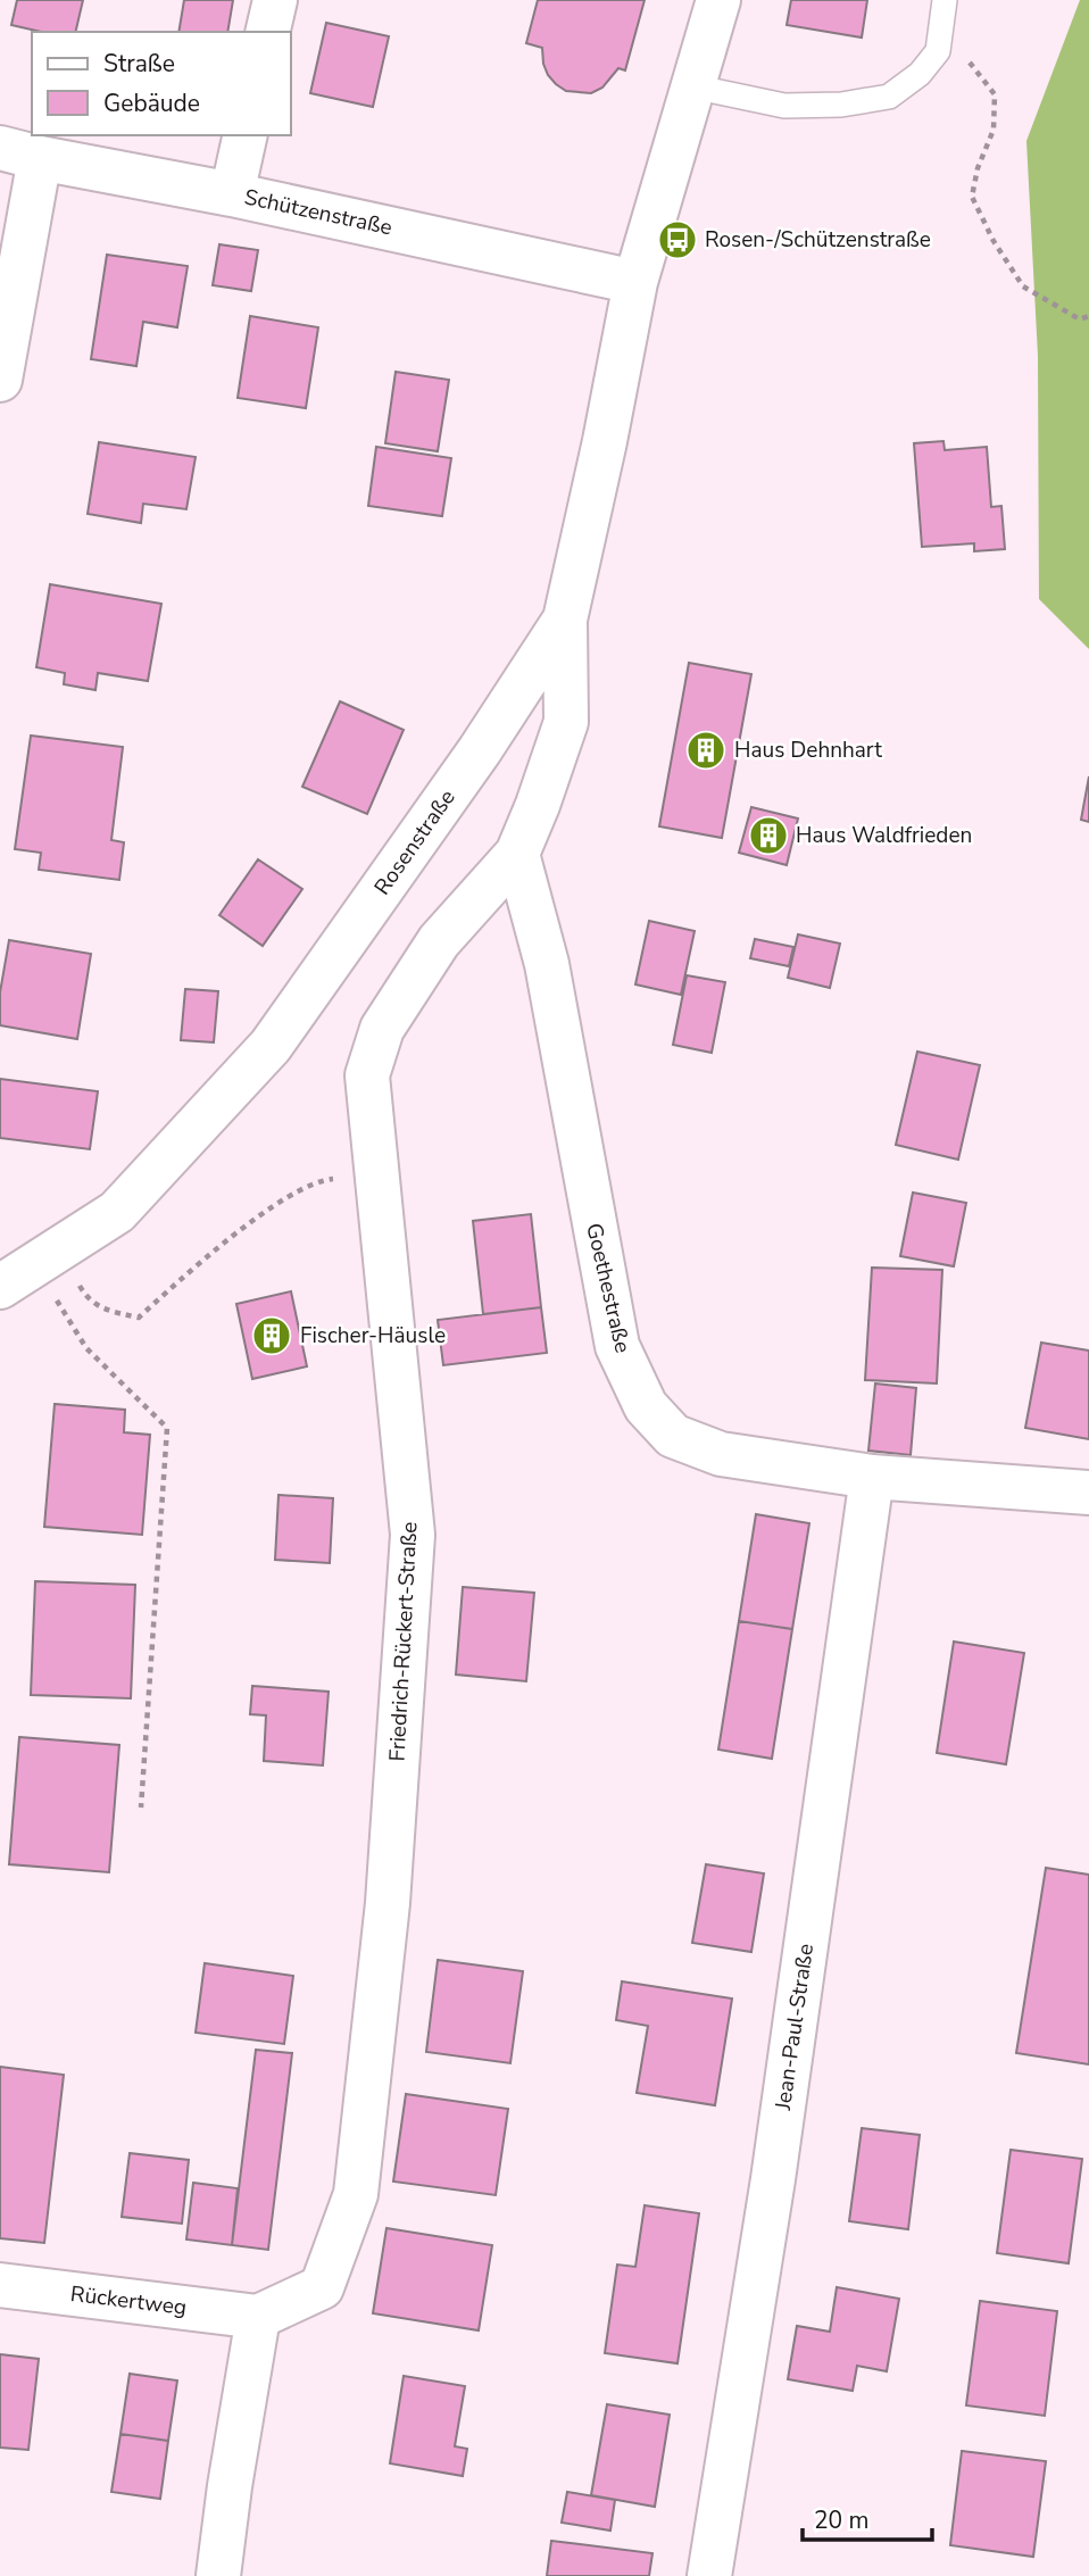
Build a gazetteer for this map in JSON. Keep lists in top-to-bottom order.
{
  "streets": {
    "street": [
      "Schützenstraße",
      "Rosenstraße",
      "Goethestraße",
      "Friedrich-Rückert-Straße",
      "Jean-Paul-Straße",
      "Rückertweg"
    ]
  },
  "crossings": [
    ["Schützenstraße", "Rosenstraße"],
    ["Rosenstraße", "Friedrich-Rückert-Straße"],
    ["Goethestraße", "Friedrich-Rückert-Straße"],
    ["Goethestraße", "Jean-Paul-Straße"],
    ["Friedrich-Rückert-Straße", "Rückertweg"]
  ],
  "places": {
    "bus stop": ["Rosen-/Schützenstraße"],
    "building": ["Haus Dehnhart", "Haus Waldfrieden", "Fischer-Häusle"]
  },
  "legend": ["Straße", "Gebäude"],
  "scale_bar": "20 m"
}
